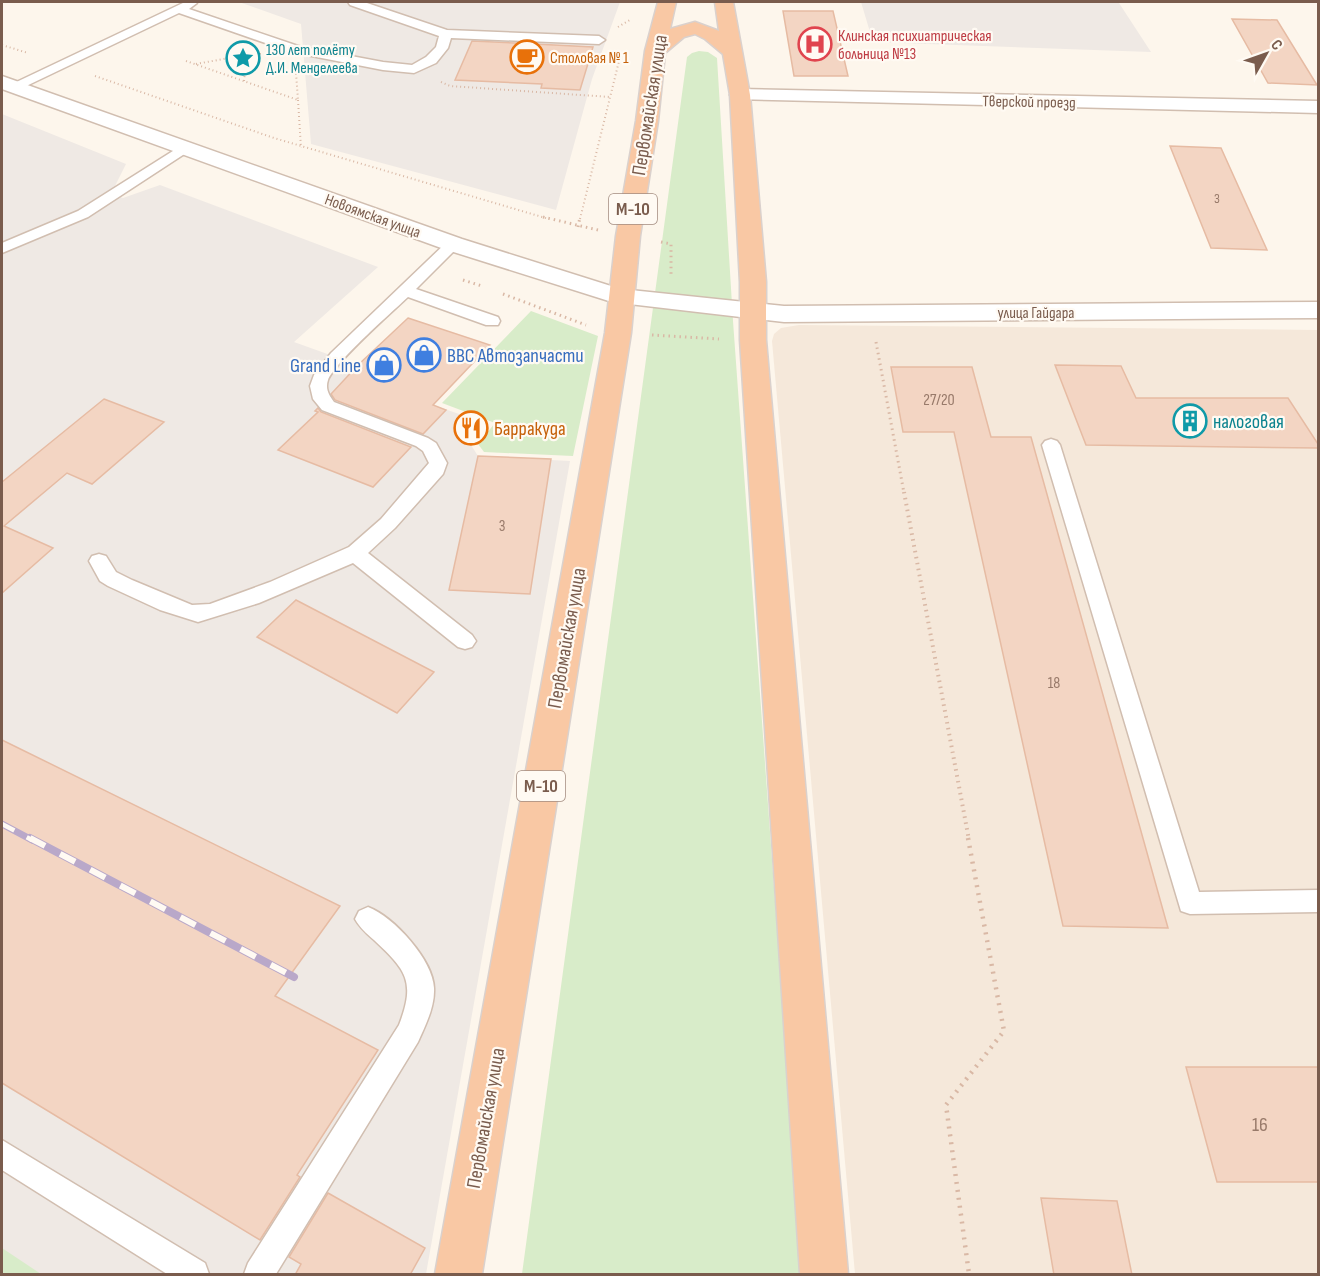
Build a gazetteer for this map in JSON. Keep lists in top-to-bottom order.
{
  "streets": {
    "highway": ["Первомайская улица", "М-10"],
    "street": ["Тверской проезд", "Новоямская улица", "улица Гайдара"]
  },
  "crossings": [
    ["Первомайская улица", "Новоямская улица"],
    ["Новоямская улица", "улица Гайдара"]
  ],
  "places": {
    "hospital": ["Клинская психиатрическая больница №13"],
    "cafe": ["Столовая № 1"],
    "place": ["130 лет полёту Д.И. Менделеева"],
    "shop": ["ВВС Автозапчасти", "Grand Line"],
    "building": ["налоговая"],
    "restaurant": ["Барракуда"]
  },
  "house_numbers": [
    "3",
    "27/20",
    "3",
    "18",
    "16"
  ],
  "north": "top right"
}
